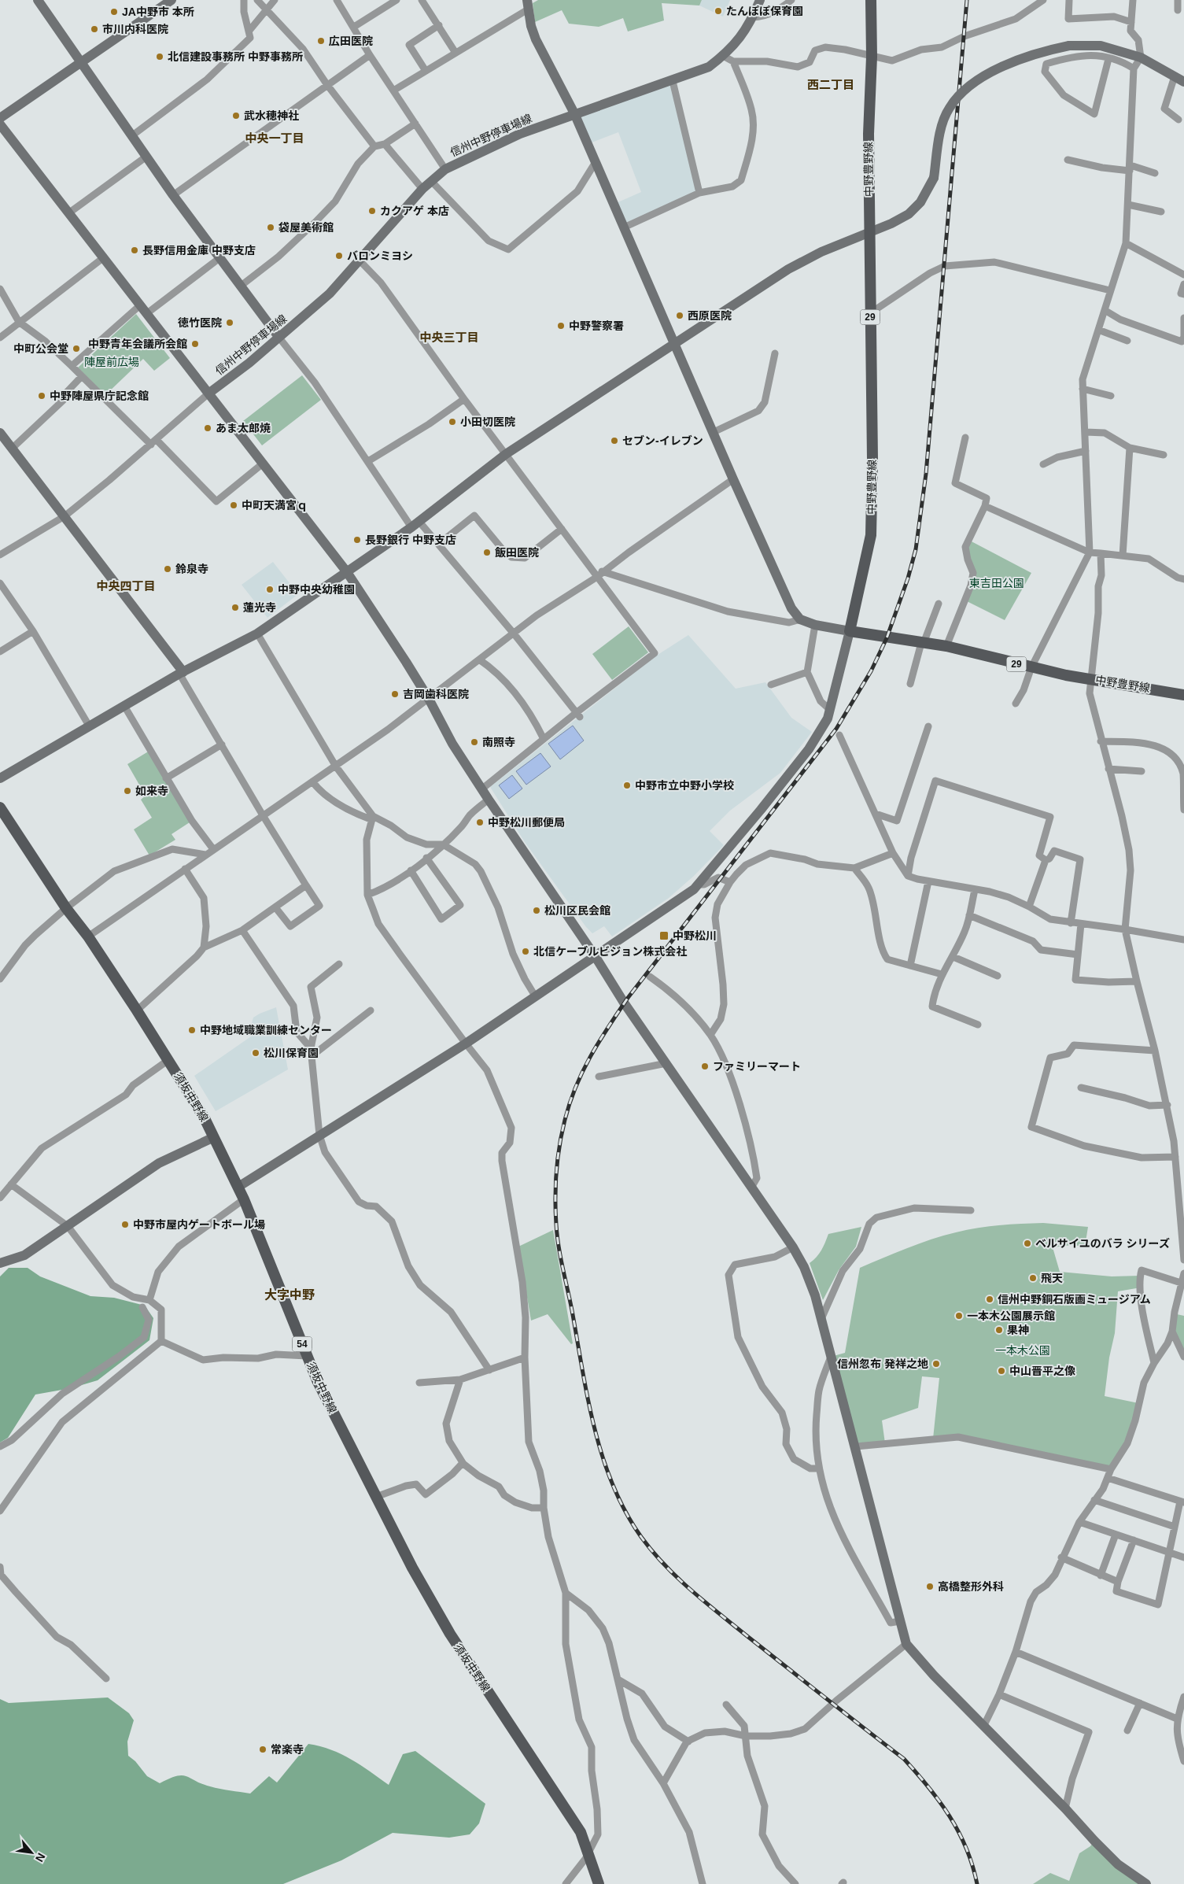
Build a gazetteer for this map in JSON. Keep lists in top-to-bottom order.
{
  "streets": {
    "main road": [
      "中野豊野線",
      "29",
      "須坂中野線",
      "54"
    ],
    "street": ["信州中野停車場線"]
  },
  "districts": [
    "西二丁目",
    "中央一丁目",
    "中央三丁目",
    "中央四丁目",
    "大字中野"
  ],
  "parks": ["陣屋前広場", "東吉田公園", "一本木公園"],
  "places": {
    "other": [
      "たんぽぽ保育園",
      "JA中野市 本所",
      "市川内科医院",
      "広田医院",
      "北信建設事務所 中野事務所",
      "武水穂神社",
      "カクアゲ 本店",
      "袋屋美術館",
      "長野信用金庫 中野支店",
      "バロンミヨシ",
      "西原医院",
      "徳竹医院",
      "中野警察署",
      "中野青年会議所会館",
      "中町公会堂",
      "中野陣屋県庁記念館",
      "小田切医院",
      "あま太郎焼",
      "セブン-イレブン",
      "中町天満宮ｑ",
      "長野銀行 中野支店",
      "飯田医院",
      "鈴泉寺",
      "中野中央幼稚園",
      "蓮光寺",
      "吉岡歯科医院",
      "南照寺",
      "中野市立中野小学校",
      "如来寺",
      "中野松川郵便局",
      "松川区民会館",
      "北信ケーブルビジョン株式会社",
      "中野地域職業訓練センター",
      "松川保育園",
      "ファミリーマート",
      "中野市屋内ゲートボール場",
      "ベルサイユのバラ シリーズ",
      "飛天",
      "信州中野銅石版画ミュージアム",
      "一本木公園展示館",
      "果神",
      "信州忽布 発祥之地",
      "中山晋平之像",
      "高橋整形外科",
      "常楽寺"
    ],
    "transit": ["中野松川"]
  },
  "north": "bottom right"
}
